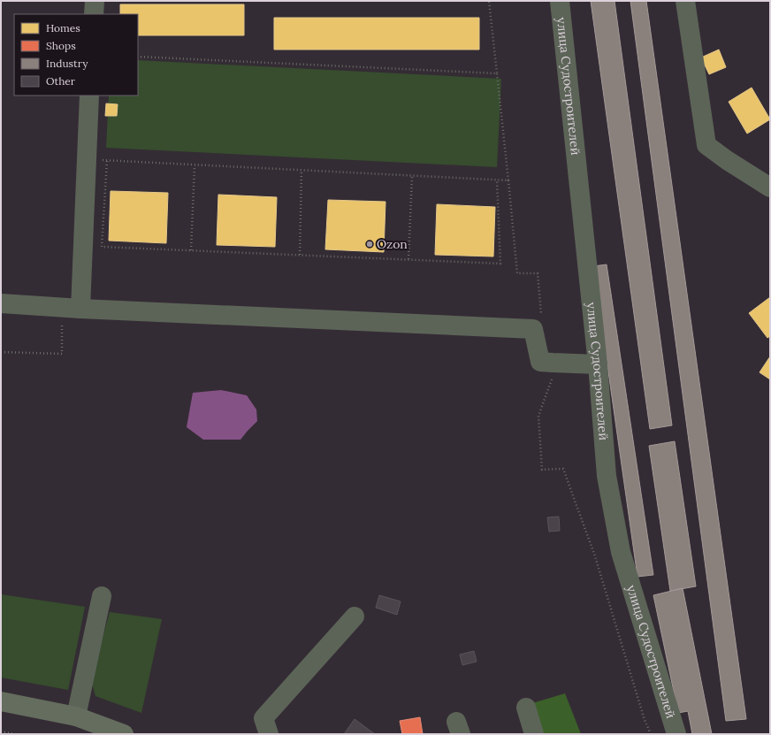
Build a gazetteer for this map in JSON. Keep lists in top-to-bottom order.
{
  "streets": {
    "street": ["улица Судостроителей"]
  },
  "places": ["Ozon"],
  "legend": [
    "Homes",
    "Shops",
    "Industry",
    "Other"
  ]
}
